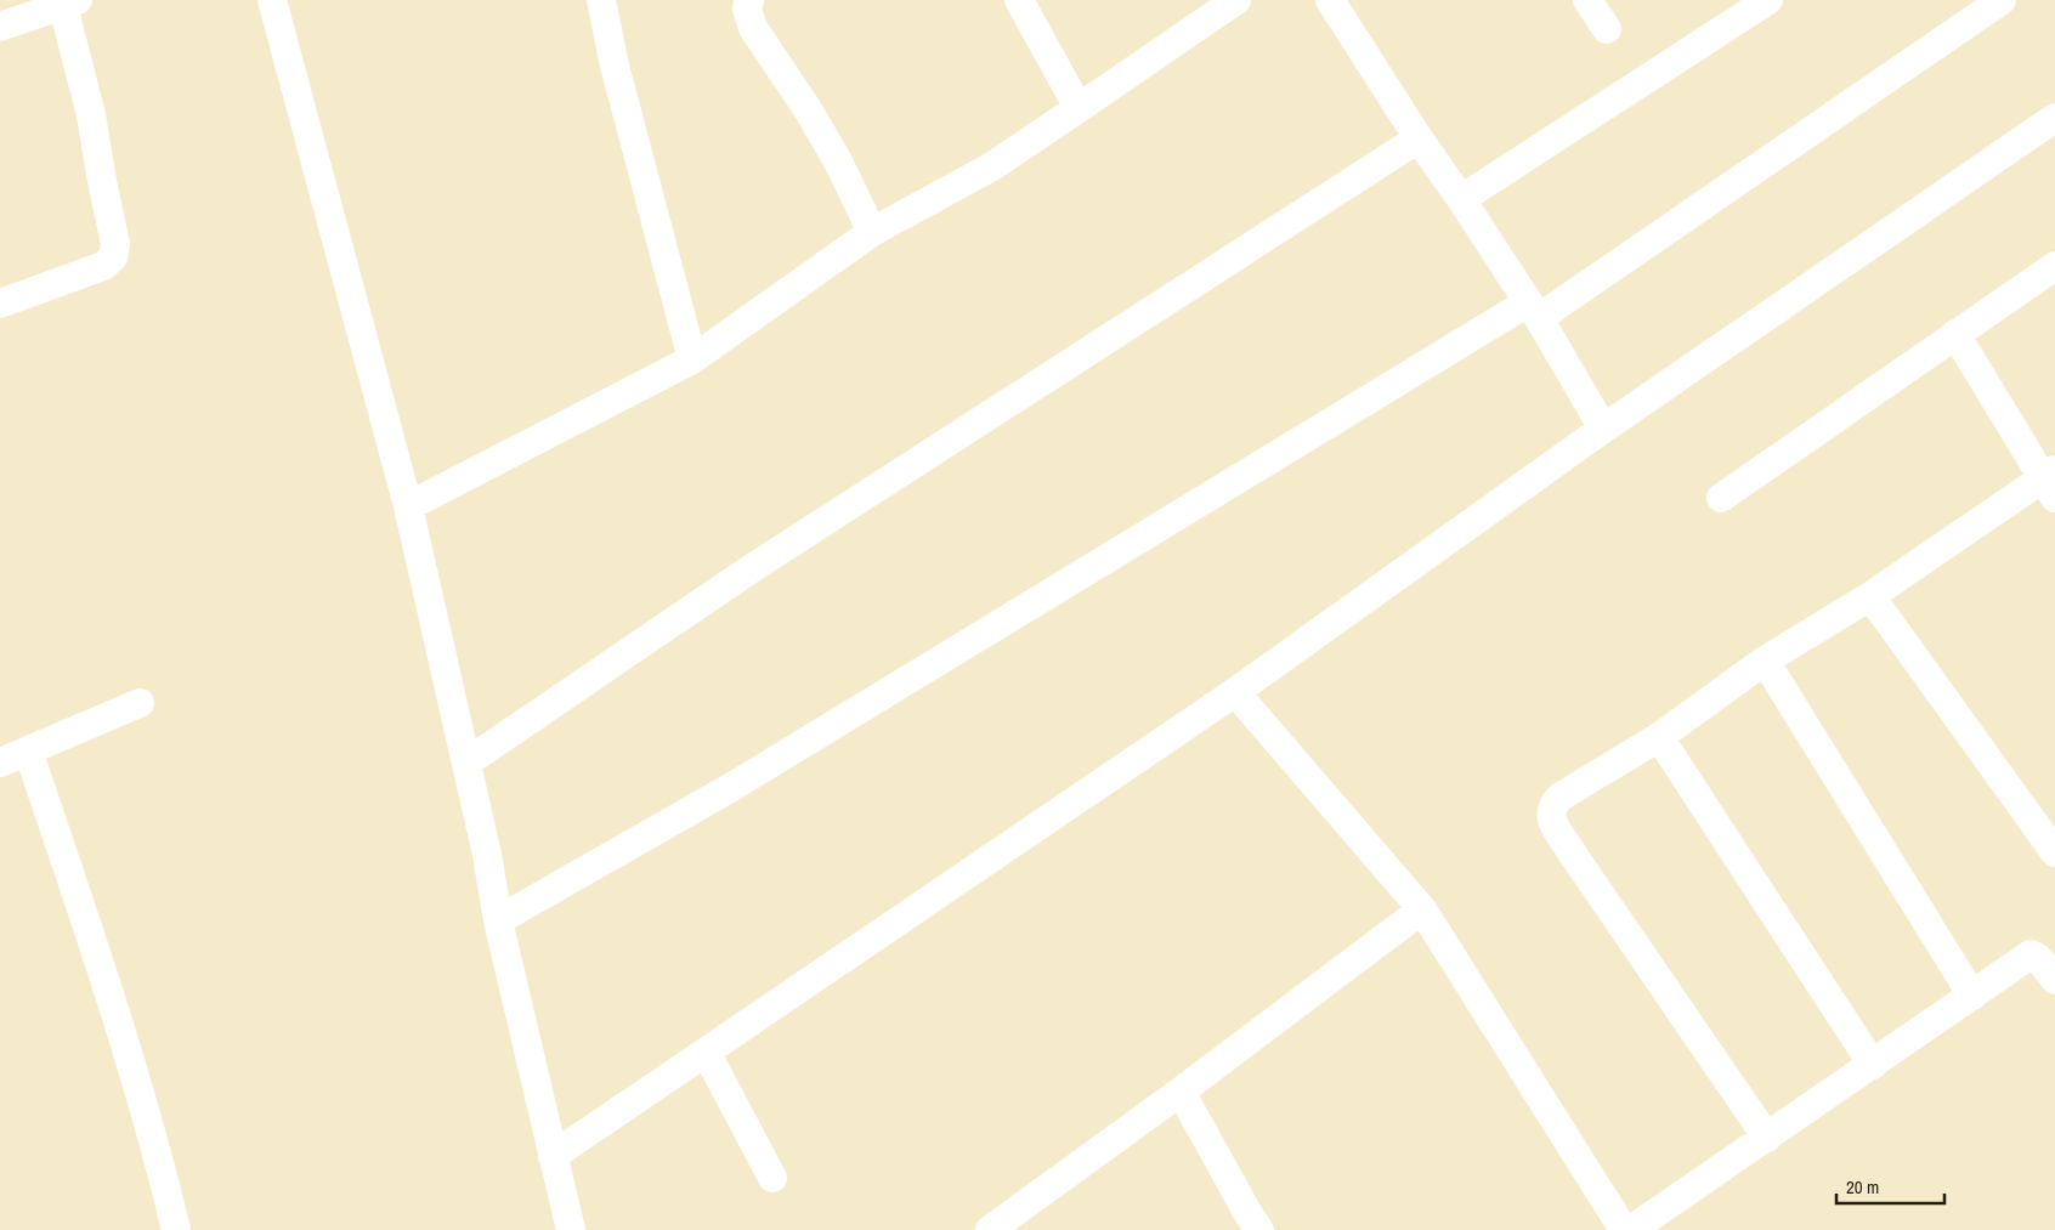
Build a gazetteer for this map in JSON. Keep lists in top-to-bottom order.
{
  "scale_bar": "20 m"
}
